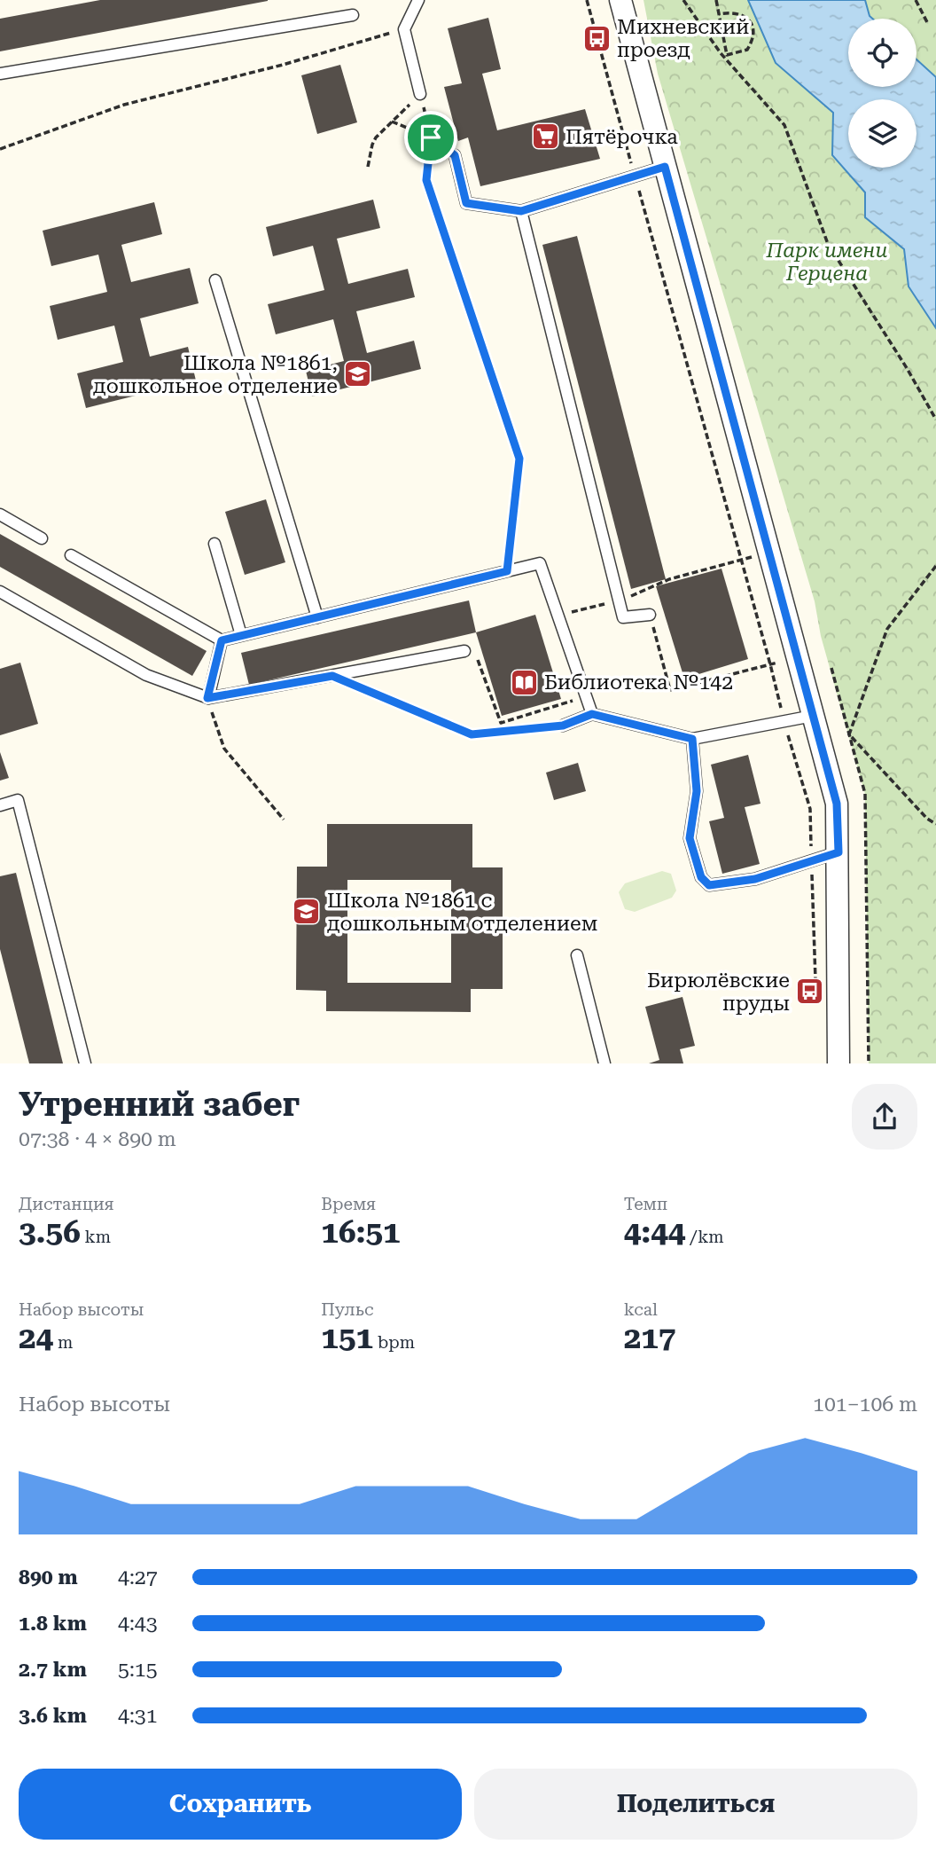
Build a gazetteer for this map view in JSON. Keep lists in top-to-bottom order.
{
  "parks": ["Парк имени Герцена"],
  "places": {
    "bus stop": ["Михневский проезд", "Бирюлёвские пруды"],
    "supermarket": ["Пятёрочка"],
    "school or university": ["Школа №1861, дошкольное отделение", "Школа №1861 с дошкольным отделением"],
    "library": ["Библиотека №142"]
  },
  "page": {
    "heading": ["Утренний забег", "07:38 · 4 × 890 m"],
    "stats": [
      ["Дистанция", "3.56 km"],
      ["Время", "16:51"],
      ["Темп", "4:44 /km"],
      ["Набор высоты", "24 m"],
      ["Пульс", "151 bpm"],
      ["kcal", "217"]
    ],
    "chart": ["Набор высоты", "101–106 m"],
    "list": [
      {
        "name": "890 m",
        "note": "4:27"
      },
      {
        "name": "1.8 km",
        "note": "4:43"
      },
      {
        "name": "2.7 km",
        "note": "5:15"
      },
      {
        "name": "3.6 km",
        "note": "4:31"
      }
    ],
    "buttons": ["Сохранить", "Поделиться"]
  }
}
